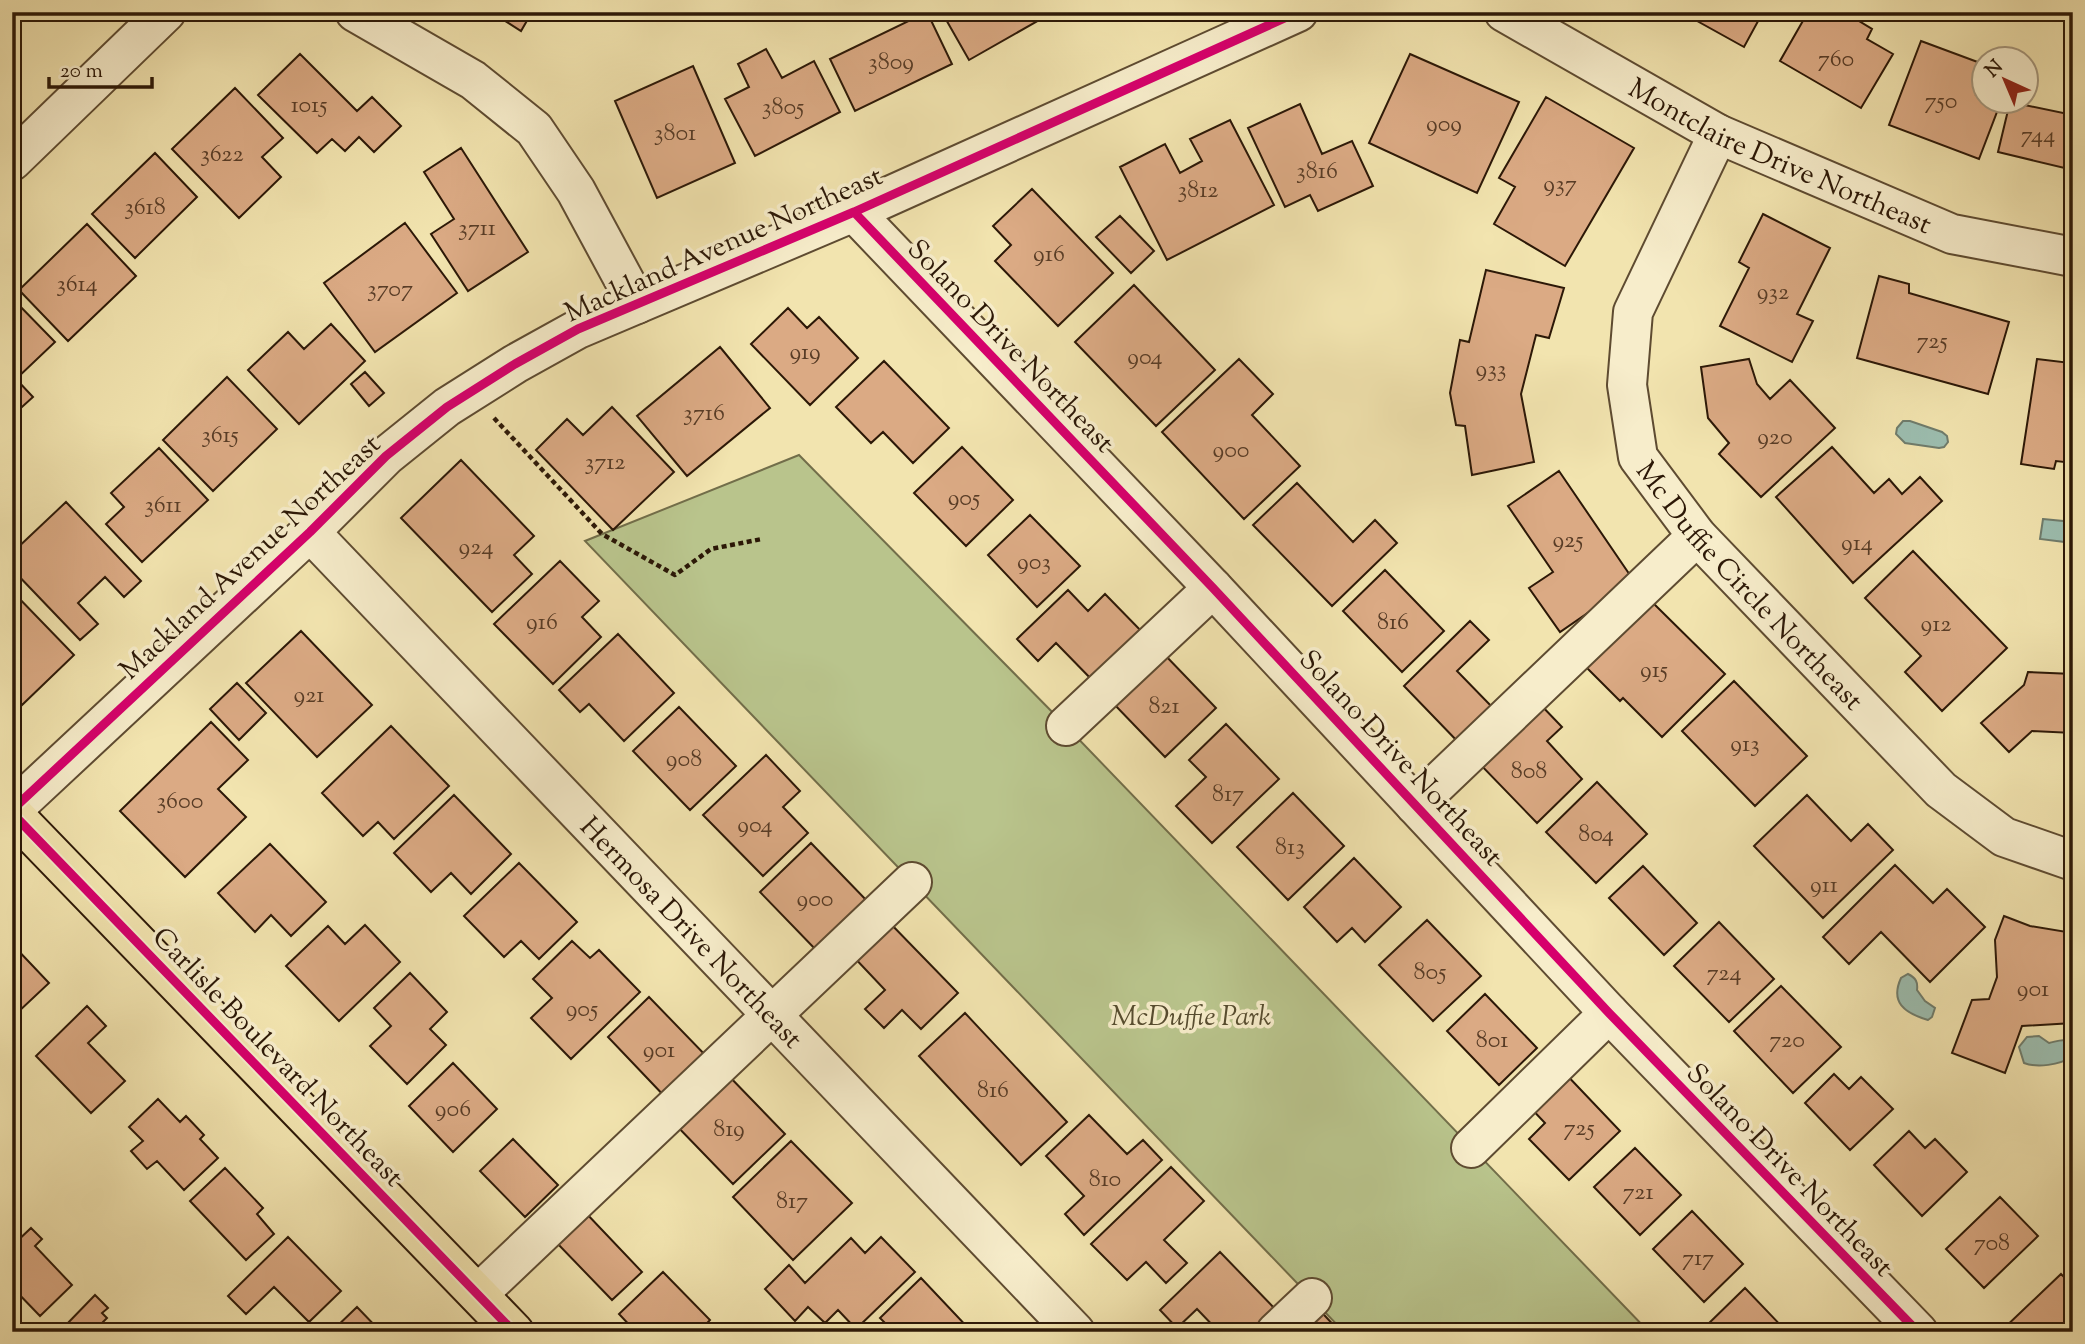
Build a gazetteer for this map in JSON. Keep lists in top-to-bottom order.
{
  "streets": {
    "main road": ["Carlisle Boulevard Northeast"],
    "street": [
      "Montclaire Drive Northeast",
      "Mackland Avenue Northeast",
      "Solano Drive Northeast",
      "Mc Duffie Circle Northeast",
      "Hermosa Drive Northeast"
    ]
  },
  "crossings": [
    ["Montclaire Drive Northeast", "Mc Duffie Circle Northeast"],
    ["Mackland Avenue Northeast", "Solano Drive Northeast"],
    ["Mackland Avenue Northeast", "Hermosa Drive Northeast"],
    ["Mackland Avenue Northeast", "Carlisle Boulevard Northeast"]
  ],
  "parks": ["McDuffie Park"],
  "house_numbers": [
    "760",
    "3809",
    "750",
    "1015",
    "3805",
    "909",
    "3801",
    "744",
    "3622",
    "3816",
    "937",
    "3812",
    "3618",
    "3711",
    "916",
    "3614",
    "3707",
    "932",
    "725",
    "919",
    "904",
    "933",
    "3716",
    "3615",
    "920",
    "900",
    "3712",
    "905",
    "3611",
    "925",
    "914",
    "924",
    "903",
    "916",
    "816",
    "912",
    "915",
    "921",
    "821",
    "913",
    "908",
    "808",
    "817",
    "3600",
    "904",
    "804",
    "813",
    "911",
    "900",
    "805",
    "724",
    "901",
    "905",
    "801",
    "720",
    "901",
    "816",
    "906",
    "725",
    "819",
    "810",
    "721",
    "817",
    "708",
    "717"
  ],
  "scale_bar": "20 m",
  "north": "top left"
}
